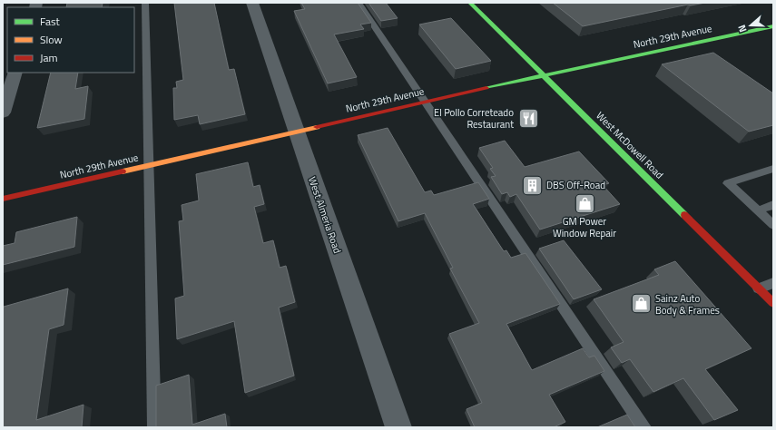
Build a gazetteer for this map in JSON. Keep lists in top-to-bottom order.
{
  "streets": {
    "street": ["North 29th Avenue", "West McDowell Road", "West Almeria Road"]
  },
  "crossings": [
    ["North 29th Avenue", "West McDowell Road"],
    ["North 29th Avenue", "West Almeria Road"]
  ],
  "places": {
    "restaurant": ["El Pollo Correteado Restaurant"],
    "building": ["DBS Off-Road"],
    "shop": ["GM Power Window Repair", "Sainz Auto Body & Frames"]
  },
  "legend": ["Fast", "Slow", "Jam"],
  "north": "left"
}
